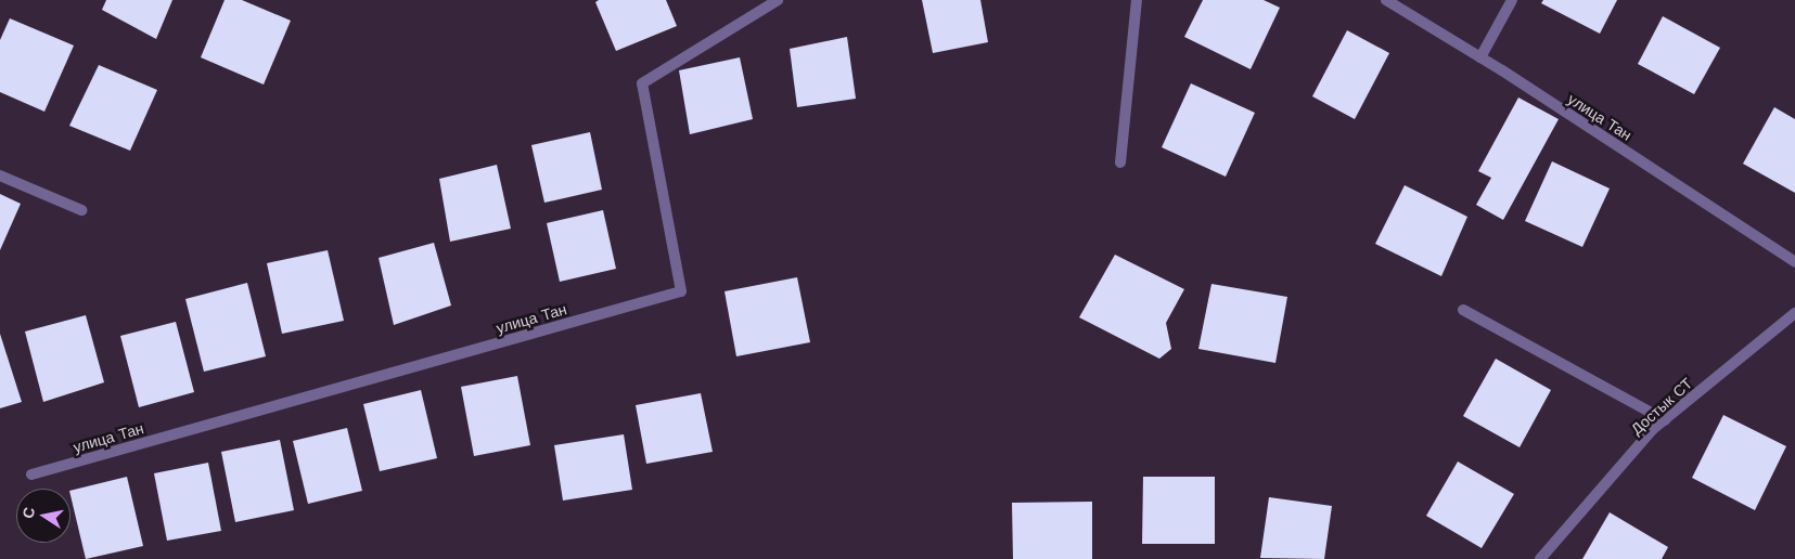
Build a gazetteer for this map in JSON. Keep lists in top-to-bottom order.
{
  "streets": {
    "street": ["улица Тан", "Достык СТ"]
  },
  "north": "left"
}
